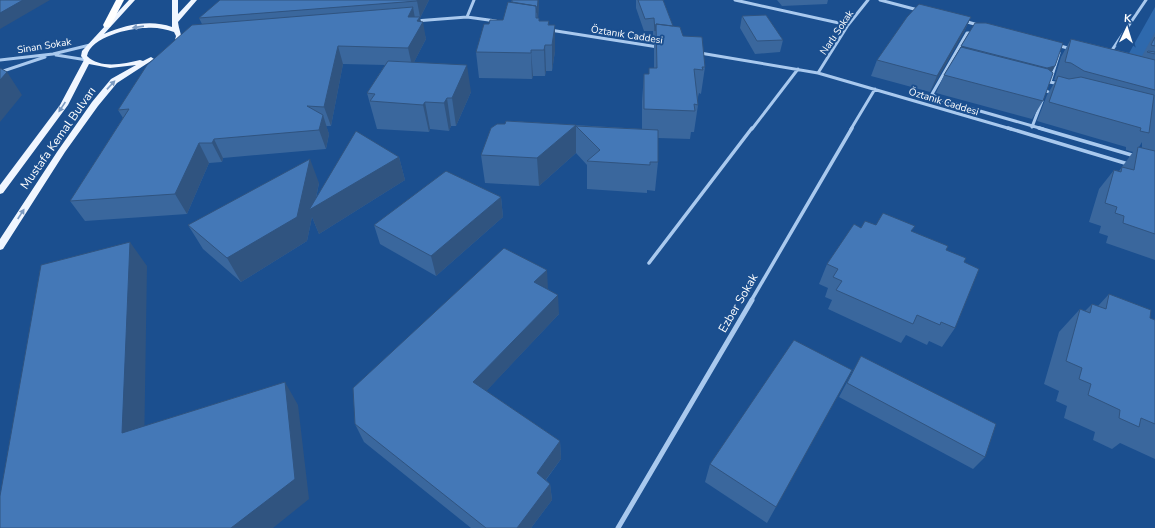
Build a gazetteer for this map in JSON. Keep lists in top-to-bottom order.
{
  "streets": {
    "main road": ["Mustafa Kemal Bulvarı"],
    "street": [
      "Narlı Sokak",
      "Öztanık Caddesi",
      "Sinan Sokak",
      "Ezber Sokak"
    ]
  },
  "crossings": [
    ["Narlı Sokak", "Öztanık Caddesi"],
    ["Öztanık Caddesi", "Ezber Sokak"],
    ["Sinan Sokak", "Mustafa Kemal Bulvarı"]
  ],
  "north": "top"
}
